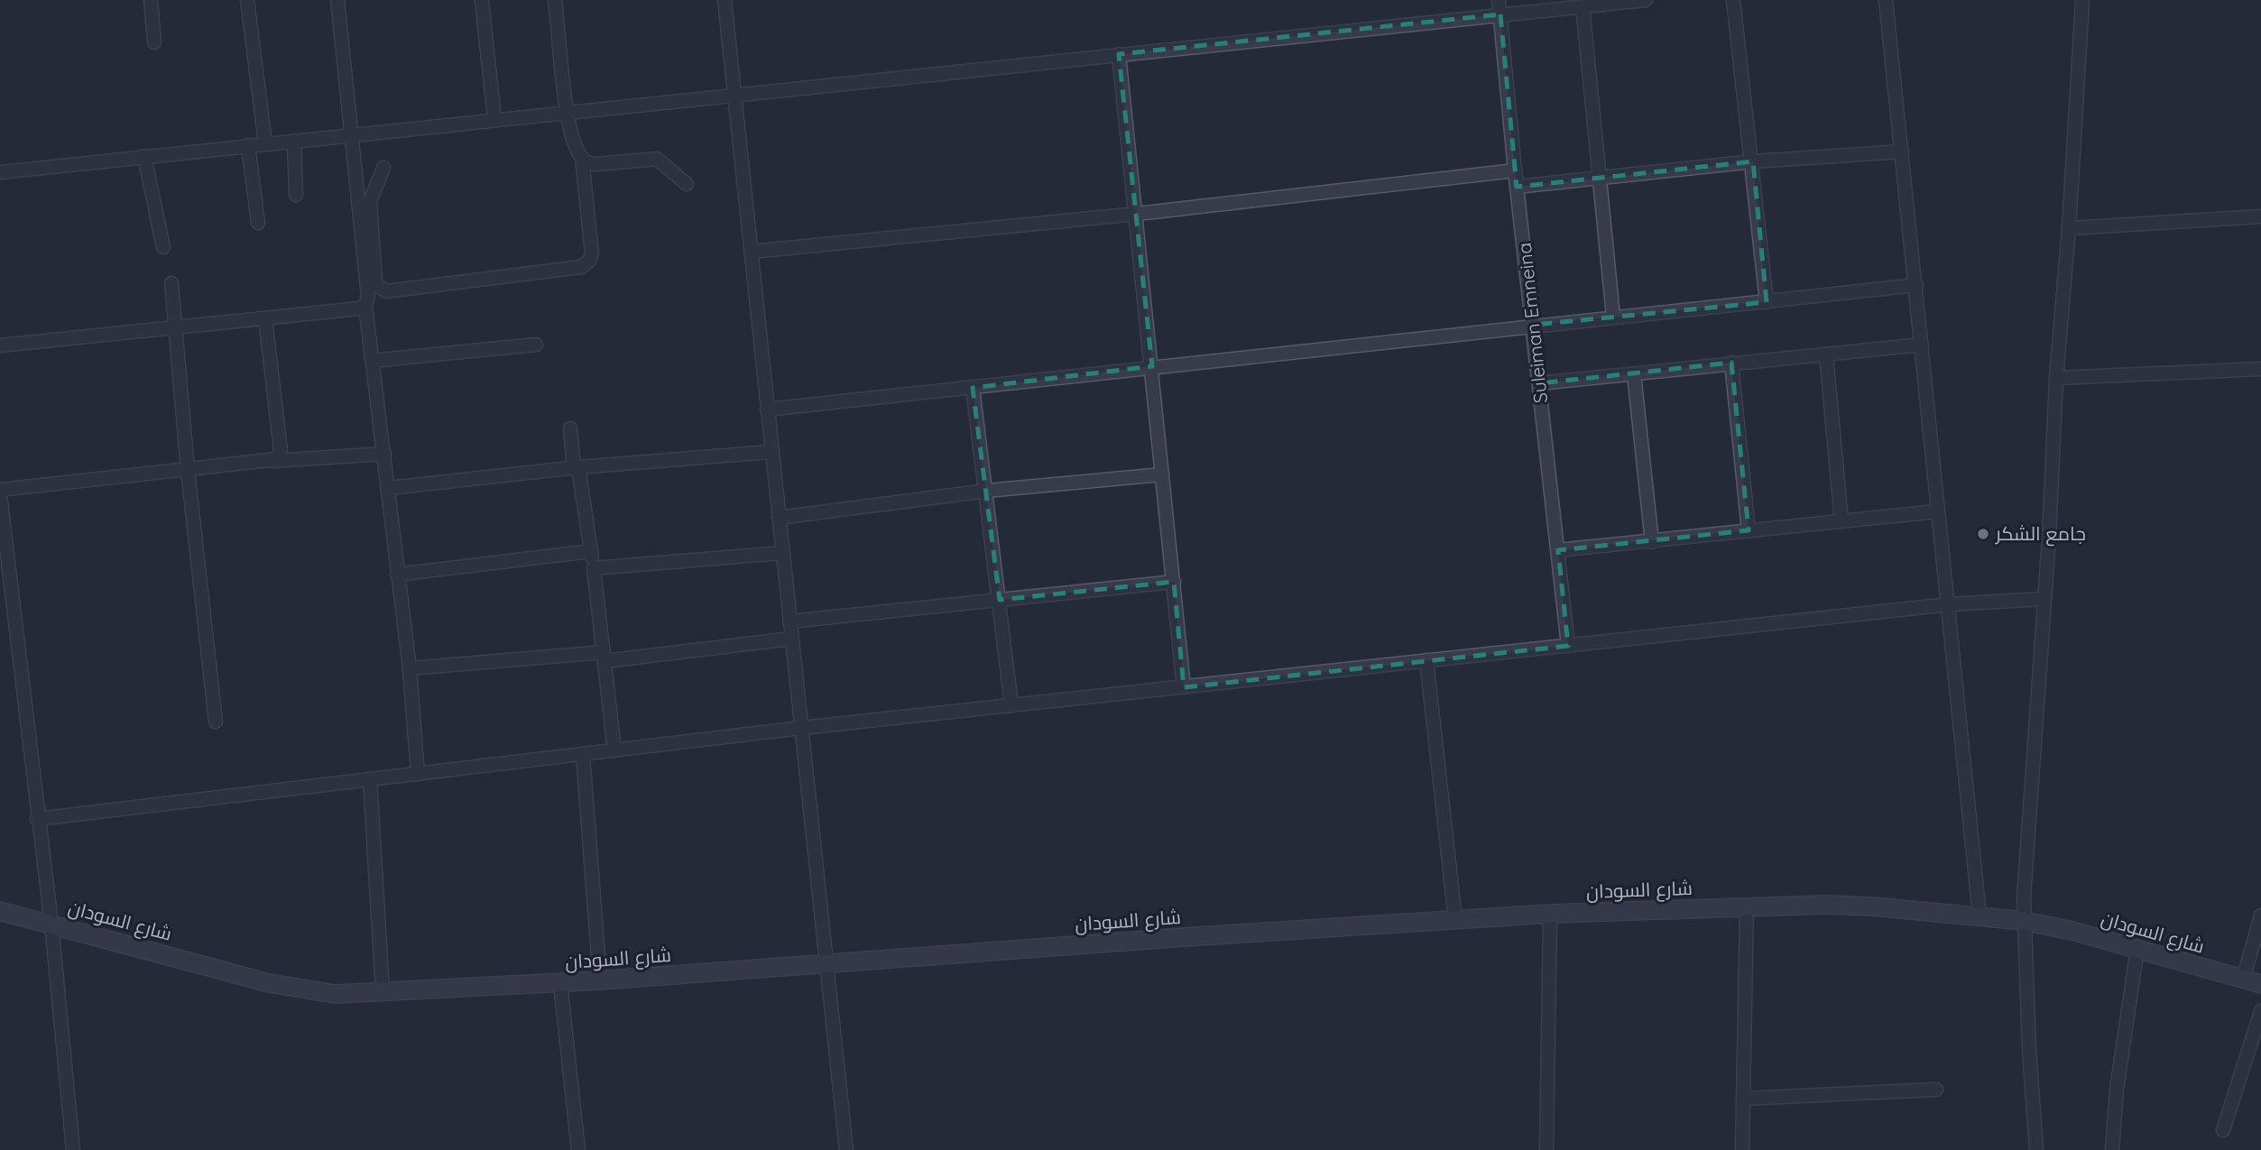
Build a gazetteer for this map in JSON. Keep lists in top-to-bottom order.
{
  "streets": {
    "main road": ["شارع السودان"],
    "street": ["Suleiman Emneina"]
  },
  "places": ["جامع الشكر"]
}
